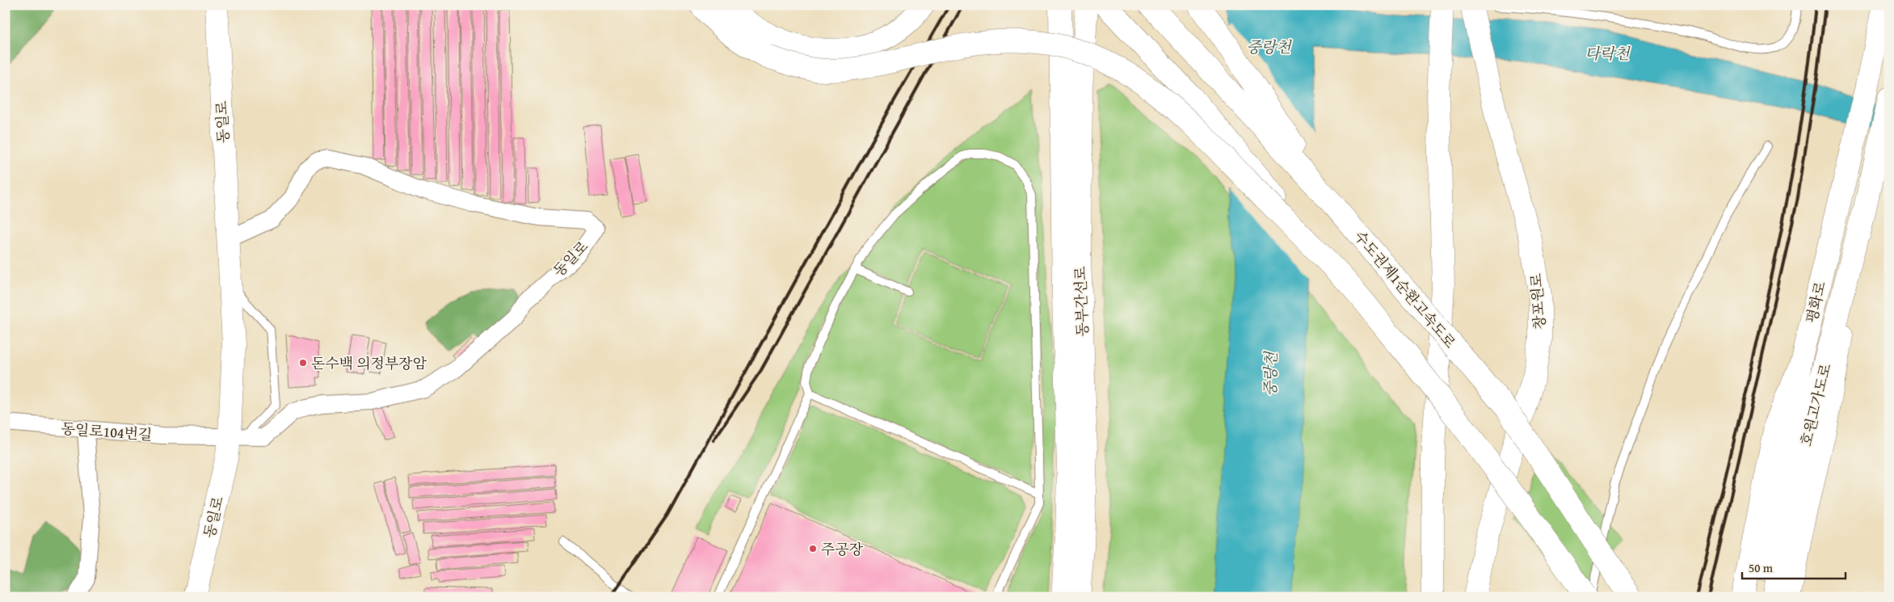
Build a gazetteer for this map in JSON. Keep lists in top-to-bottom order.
{
  "streets": {
    "main road": [
      "동일로",
      "수도권제1순환고속도로",
      "동부간선로",
      "창포원로",
      "평화로",
      "호원고가도로"
    ],
    "street": ["동일로104번길"]
  },
  "crossings": [
    ["동일로", "동일로104번길"],
    ["평화로", "호원고가도로"]
  ],
  "water": ["중랑천", "다락천"],
  "places": ["돈수백 의정부장암", "주공장"],
  "scale_bar": "50 m"
}
